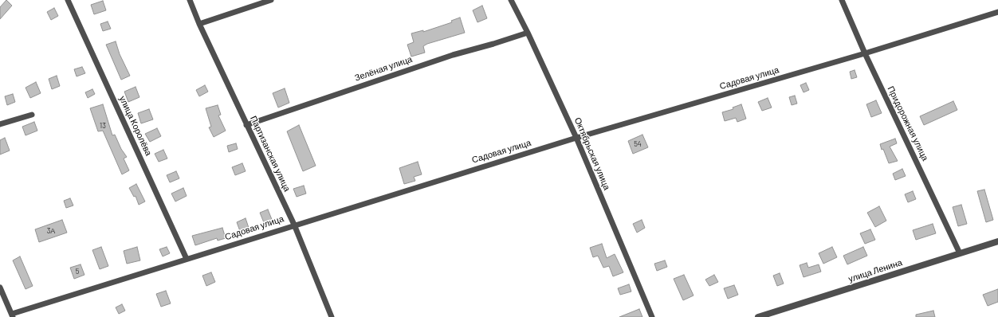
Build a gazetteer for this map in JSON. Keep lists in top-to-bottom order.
{
  "streets": {
    "street": [
      "Зелёная улица",
      "Садовая улица",
      "Придорожная улица",
      "улица Королёва",
      "Партизанская улица",
      "Октябрьская улица",
      "улица Ленина"
    ]
  },
  "crossings": [
    ["Зелёная улица", "Партизанская улица"],
    ["Зелёная улица", "Октябрьская улица"],
    ["Садовая улица", "Придорожная улица"],
    ["Садовая улица", "улица Королёва"],
    ["Садовая улица", "Партизанская улица"],
    ["Садовая улица", "Октябрьская улица"],
    ["Придорожная улица", "улица Ленина"]
  ],
  "house_numbers": [
    "13",
    "54",
    "3А",
    "5"
  ]
}
